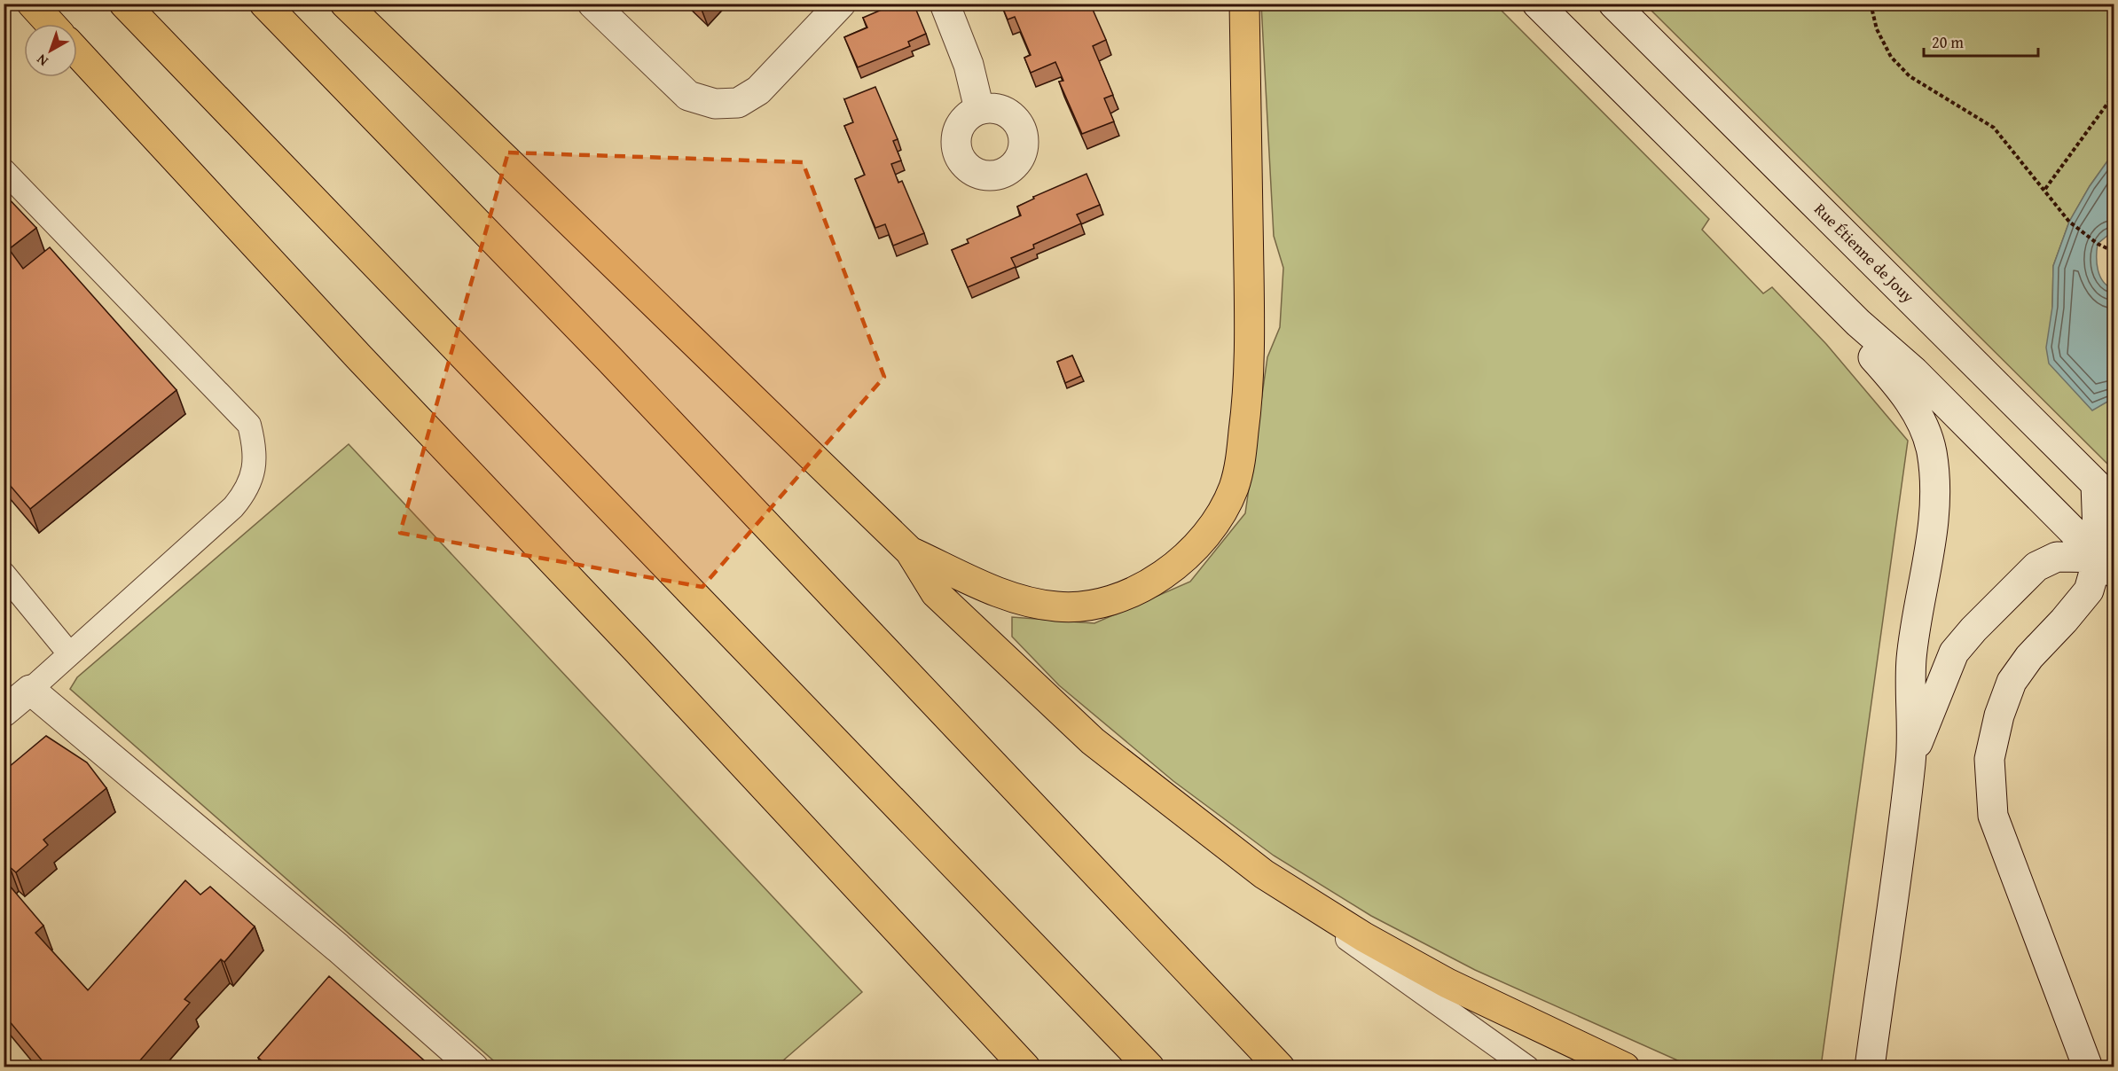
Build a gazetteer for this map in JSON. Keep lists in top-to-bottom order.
{
  "streets": {
    "main road": ["Rue Étienne de Jouy"]
  },
  "scale_bar": "20 m",
  "north": "bottom left"
}
